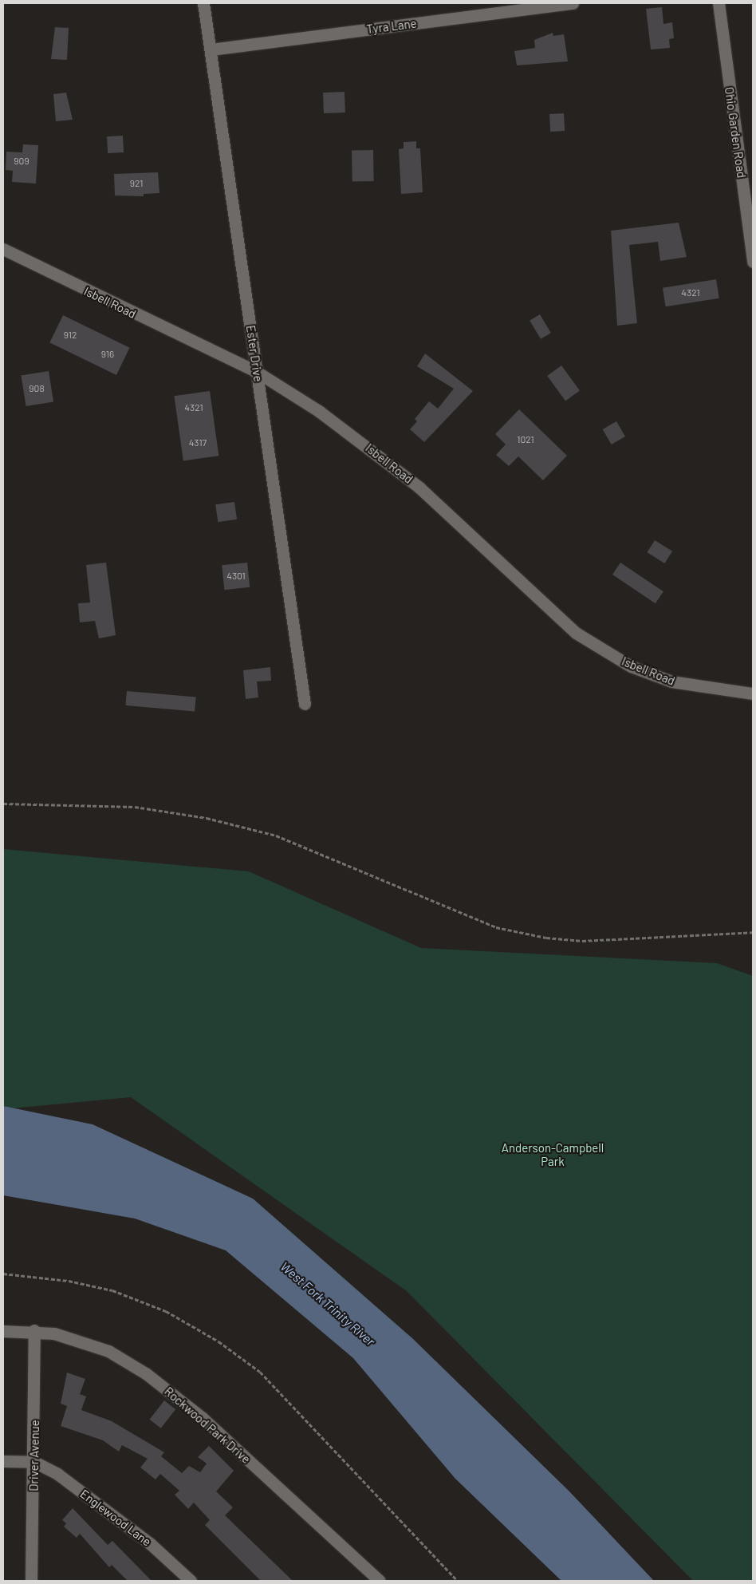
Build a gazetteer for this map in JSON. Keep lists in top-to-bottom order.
{
  "streets": {
    "street": [
      "Tyra Lane",
      "Ohio Garden Road",
      "Isbell Road",
      "Ester Drive",
      "Rockwood Park Drive",
      "Driver Avenue",
      "Englewood Lane"
    ]
  },
  "crossings": [
    ["Tyra Lane", "Ester Drive"],
    ["Isbell Road", "Ester Drive"],
    ["Rockwood Park Drive", "Driver Avenue"],
    ["Driver Avenue", "Englewood Lane"]
  ],
  "water": ["West Fork Trinity River"],
  "parks": ["Anderson-Campbell Park"],
  "house_numbers": [
    "909",
    "921",
    "4321",
    "912",
    "916",
    "908",
    "4321",
    "1021",
    "4317",
    "4301"
  ]
}
